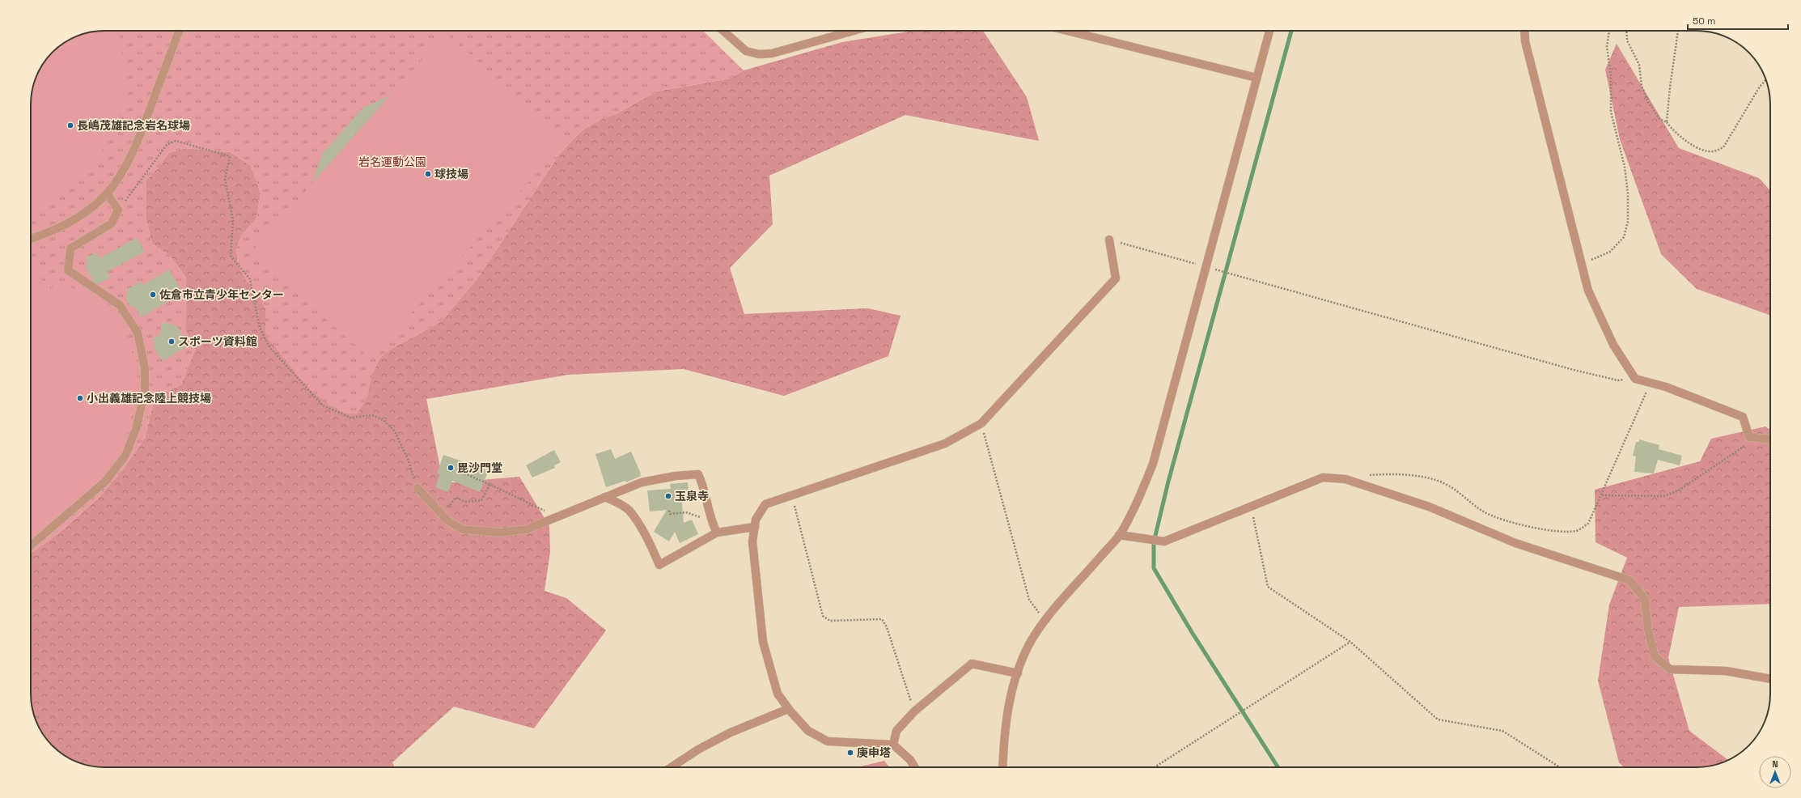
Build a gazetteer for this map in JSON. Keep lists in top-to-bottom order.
{
  "parks": ["岩名運動公園"],
  "places": [
    "長嶋茂雄記念岩名球場",
    "球技場",
    "佐倉市立青少年センター",
    "スポーツ資料館",
    "小出義雄記念陸上競技場",
    "毘沙門堂",
    "玉泉寺",
    "庚申塔"
  ],
  "scale_bar": "50 m",
  "north": "top"
}
